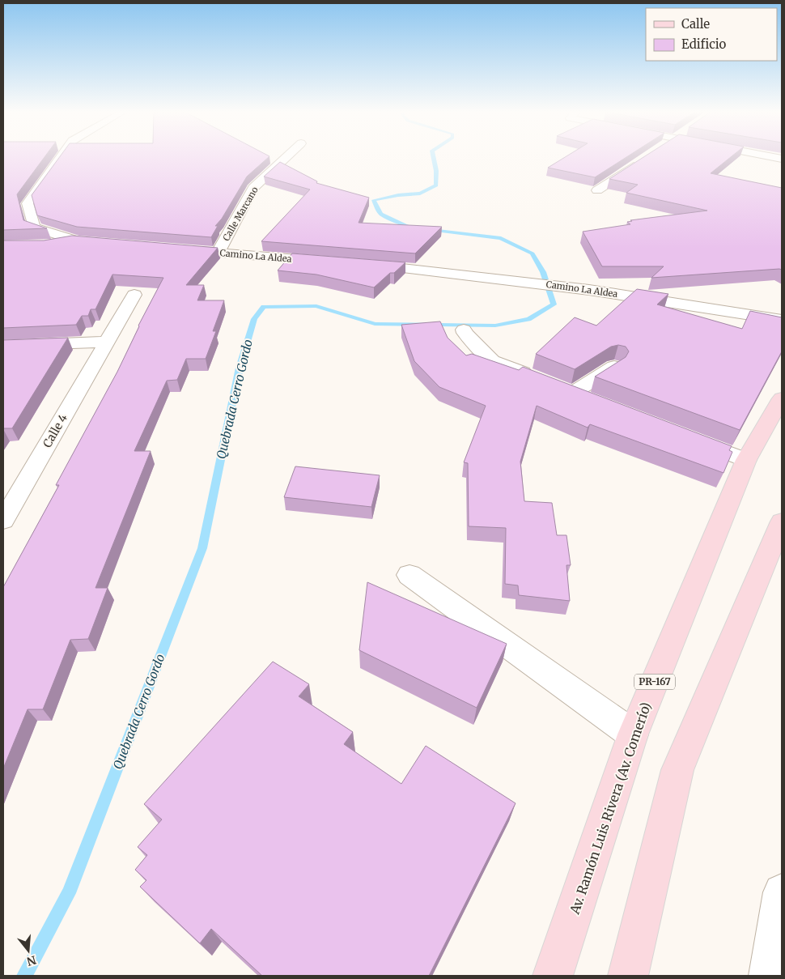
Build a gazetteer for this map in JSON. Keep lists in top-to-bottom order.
{
  "streets": {
    "main road": ["PR-167", "Av. Ramón Luis Rivera (Av. Comerío)"],
    "street": ["Calle Marcano", "Camino La Aldea", "Calle 4"]
  },
  "crossings": [
    ["Calle Marcano", "Camino La Aldea"]
  ],
  "water": ["Quebrada Cerro Gordo"],
  "legend": ["Calle", "Edificio"],
  "north": "bottom"
}
